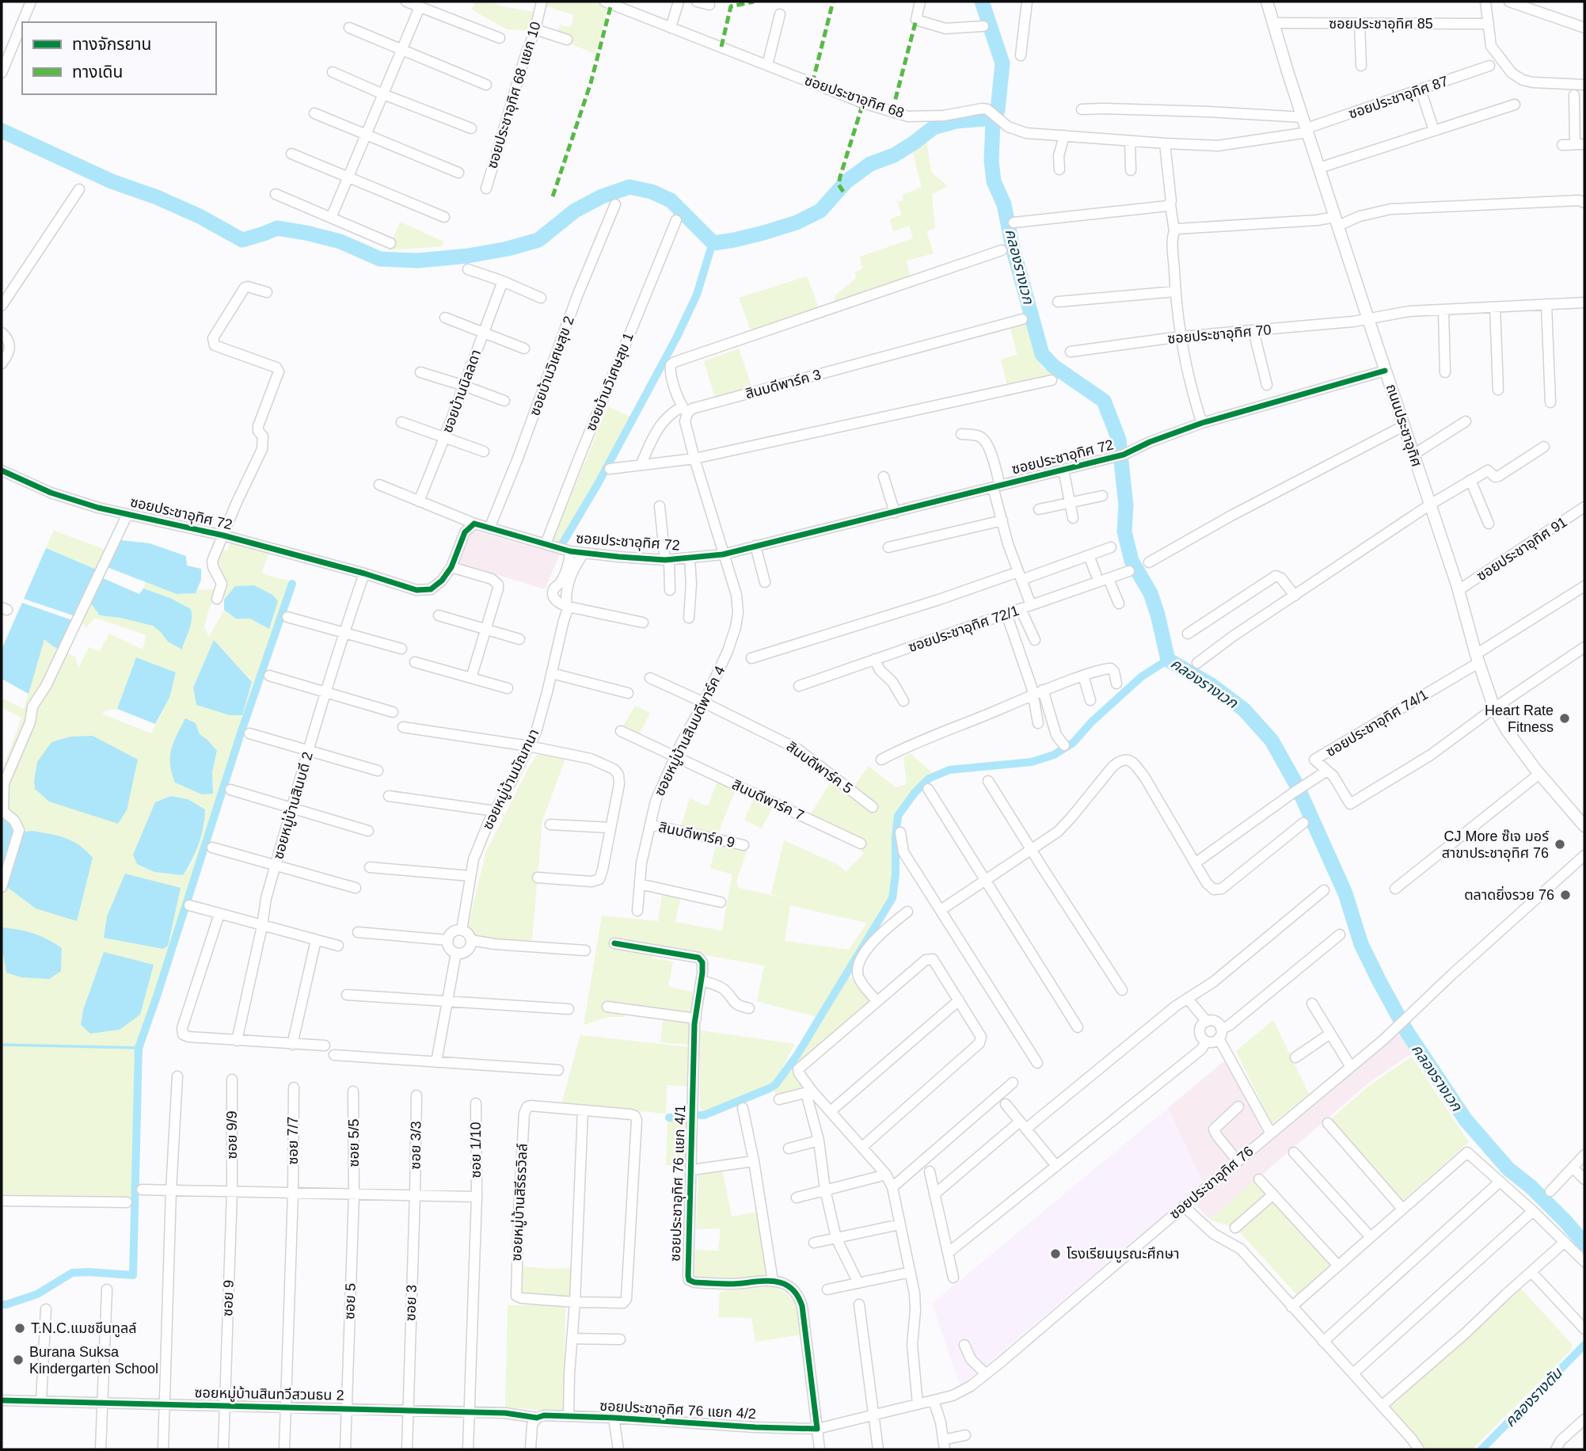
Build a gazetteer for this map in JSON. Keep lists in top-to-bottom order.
{
  "streets": {
    "main road": ["ถนนประชาอุทิศ"],
    "street": [
      "ซอยประชาอุทิศ 85",
      "ซอยประชาอุทิศ 68 แยก 10",
      "ซอยประชาอุทิศ 68",
      "ซอยประชาอุทิศ 87",
      "ซอยประชาอุทิศ 70",
      "ซอยบ้านวิเศษสุข 2",
      "ซอยบ้านวิเศษสุข 1",
      "สินบดีพาร์ค 3",
      "ซอยบ้านนิลลดา",
      "ซอยประชาอุทิศ 72",
      "ซอยประชาอุทิศ 91",
      "ซอยประชาอุทิศ 72/1",
      "ซอยประชาอุทิศ 74/1",
      "ซอยหมู่บ้านสินบดีพาร์ค 4",
      "สินบดีพาร์ค 5",
      "ซอยหมู่บ้านมัณฑนา",
      "สินบดีพาร์ค 7",
      "ซอยหมู่บ้านสินบดี 2",
      "สินบดีพาร์ค 9",
      "ซอย 9/9",
      "ซอย 7/7",
      "ซอย 5/5",
      "ซอย 3/3",
      "ซอย 1/10",
      "ซอยประชาอุทิศ 76",
      "ซอยประชาอุทิศ 76 แยก 4/1",
      "ซอยหมู่บ้านสิรีธรวิลล์",
      "ซอย 9",
      "ซอย 5",
      "ซอย 3",
      "ซอยหมู่บ้านสินทวีสวนธน 2",
      "ซอยประชาอุทิศ 76 แยก 4/2"
    ]
  },
  "crossings": [
    ["ซอยประชาอุทิศ 85", "ถนนประชาอุทิศ"],
    ["ซอยประชาอุทิศ 68", "ซอยประชาอุทิศ 87"],
    ["ซอยประชาอุทิศ 68", "ถนนประชาอุทิศ"],
    ["ซอยประชาอุทิศ 87", "ถนนประชาอุทิศ"],
    ["ซอยประชาอุทิศ 70", "ถนนประชาอุทิศ"],
    ["ซอยบ้านวิเศษสุข 2", "ซอยประชาอุทิศ 72"],
    ["ซอยบ้านวิเศษสุข 1", "ซอยประชาอุทิศ 72"],
    ["ถนนประชาอุทิศ", "ซอยประชาอุทิศ 72"],
    ["ถนนประชาอุทิศ", "ซอยประชาอุทิศ 91"],
    ["ถนนประชาอุทิศ", "ซอยประชาอุทิศ 74/1"],
    ["ซอยประชาอุทิศ 72", "ซอยหมู่บ้านสินบดีพาร์ค 4"],
    ["ซอยประชาอุทิศ 72", "ซอยหมู่บ้านมัณฑนา"],
    ["ซอยประชาอุทิศ 72", "ซอยหมู่บ้านสินบดี 2"],
    ["ซอยหมู่บ้านสินบดีพาร์ค 4", "สินบดีพาร์ค 5"],
    ["ซอยหมู่บ้านสินบดีพาร์ค 4", "สินบดีพาร์ค 7"],
    ["ซอยหมู่บ้านสินบดีพาร์ค 4", "สินบดีพาร์ค 9"],
    ["ซอย 9/9", "ซอย 9"],
    ["ซอย 7/7", "ซอยหมู่บ้านสินทวีสวนธน 2"],
    ["ซอย 5/5", "ซอย 5"],
    ["ซอย 3/3", "ซอย 3"],
    ["ซอย 1/10", "ซอยหมู่บ้านสินทวีสวนธน 2"],
    ["ซอยประชาอุทิศ 76", "ซอยประชาอุทิศ 76 แยก 4/2"],
    ["ซอย 9", "ซอยหมู่บ้านสินทวีสวนธน 2"],
    ["ซอย 5", "ซอยหมู่บ้านสินทวีสวนธน 2"],
    ["ซอย 3", "ซอยหมู่บ้านสินทวีสวนธน 2"],
    ["ซอยหมู่บ้านสินทวีสวนธน 2", "ซอยประชาอุทิศ 76 แยก 4/2"]
  ],
  "water": ["คลองรางเวก", "คลองรางตัน"],
  "places": [
    "Heart Rate Fitness",
    "CJ More ซ๊เจ มอร์ สาขาประชาอุทิศ 76",
    "ตลาดยิ่งรวย 76",
    "โรงเรียนบูรณะศึกษา",
    "T.N.C.แมชชีนทูลล์",
    "Burana Suksa Kindergarten School"
  ],
  "legend": ["ทางจักรยาน", "ทางเดิน"]
}
